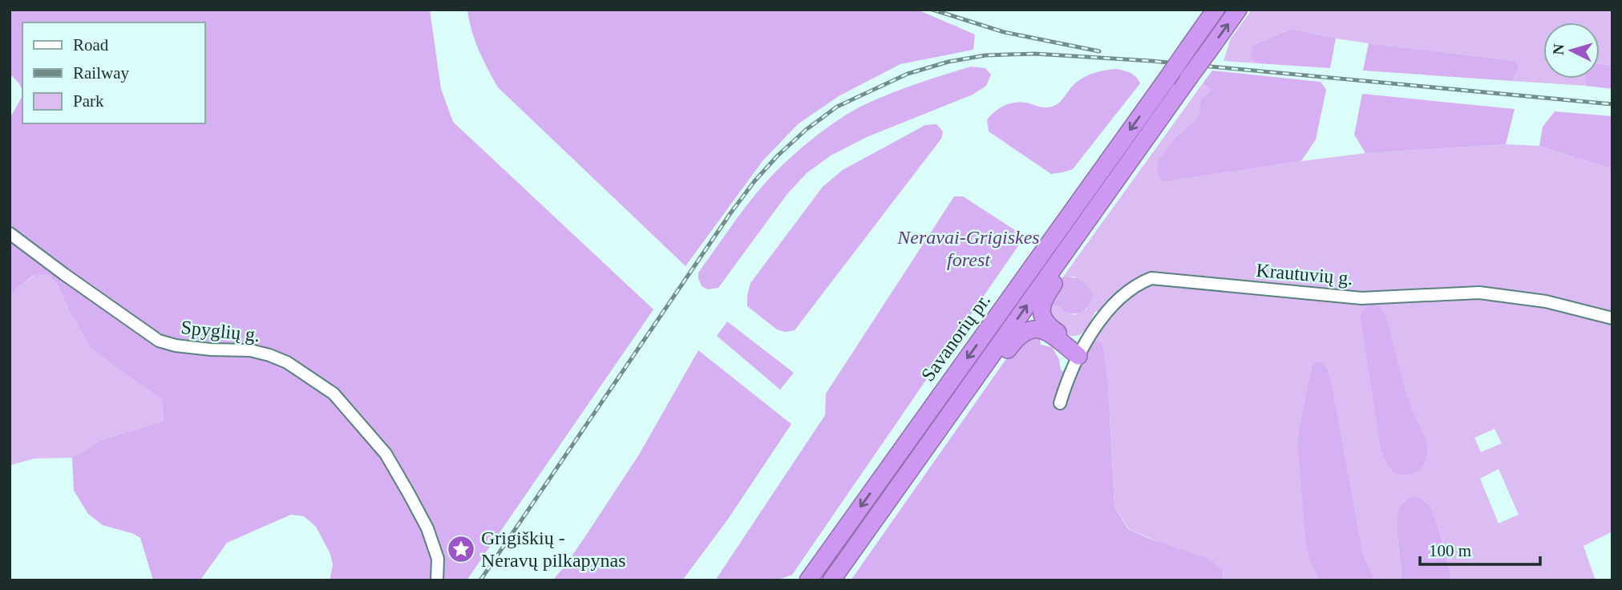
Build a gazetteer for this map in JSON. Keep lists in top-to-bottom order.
{
  "streets": {
    "highway": ["Savanorių pr."],
    "street": ["Krautuvių g.", "Spyglių g."]
  },
  "parks": ["Neravai-Grigiskes forest"],
  "places": {
    "place": ["Grigiškių - Neravų pilkapynas"]
  },
  "legend": ["Road", "Railway", "Park"],
  "scale_bar": "100 m",
  "north": "left"
}
